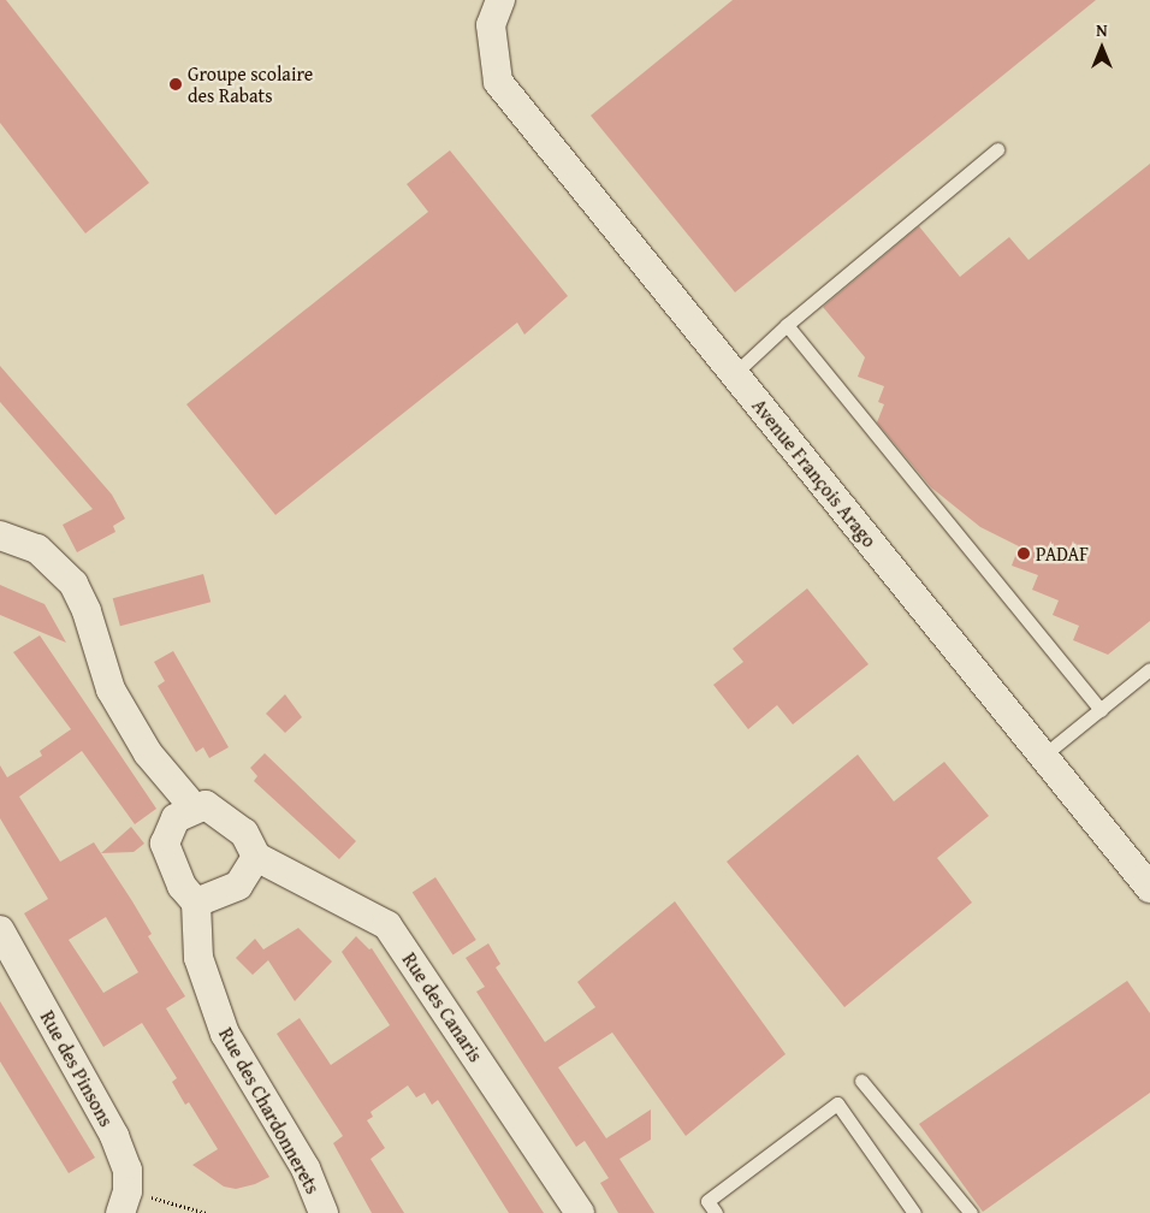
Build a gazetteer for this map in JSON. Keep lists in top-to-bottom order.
{
  "streets": {
    "street": [
      "Avenue François Arago",
      "Rue des Canaris",
      "Rue des Pinsons",
      "Rue des Chardonnerets"
    ]
  },
  "crossings": [
    ["Rue des Canaris", "Rue des Chardonnerets"]
  ],
  "places": ["Groupe scolaire des Rabats", "PADAF"],
  "north": "top"
}
